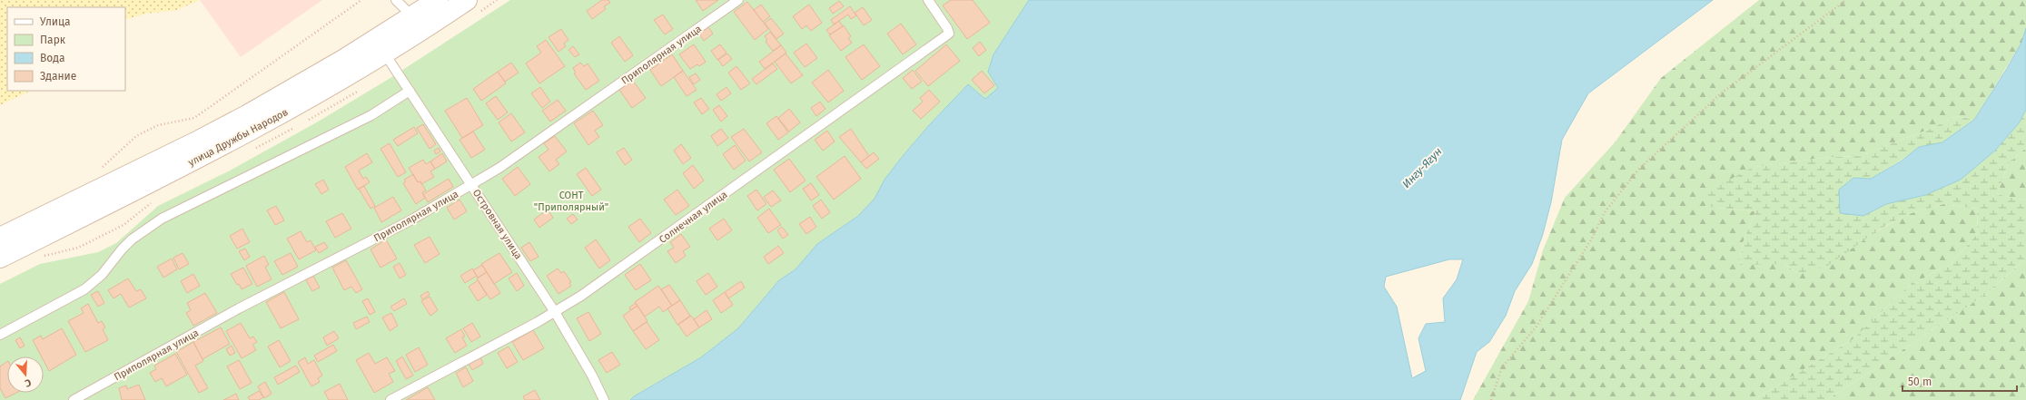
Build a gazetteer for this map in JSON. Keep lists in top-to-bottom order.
{
  "streets": {
    "main road": ["улица Дружбы Народов"],
    "lane": ["Приполярная улица", "Солнечная улица", "Островная улица"]
  },
  "crossings": [
    ["Приполярная улица", "Островная улица"],
    ["улица Дружбы Народов", "Островная улица"],
    ["Солнечная улица", "Островная улица"]
  ],
  "water": ["Ингу-Ягун"],
  "parks": ["СОНТ \"Приполярный\""],
  "legend": [
    "Улица",
    "Парк",
    "Вода",
    "Здание"
  ],
  "scale_bar": "50 m",
  "north": "bottom"
}
